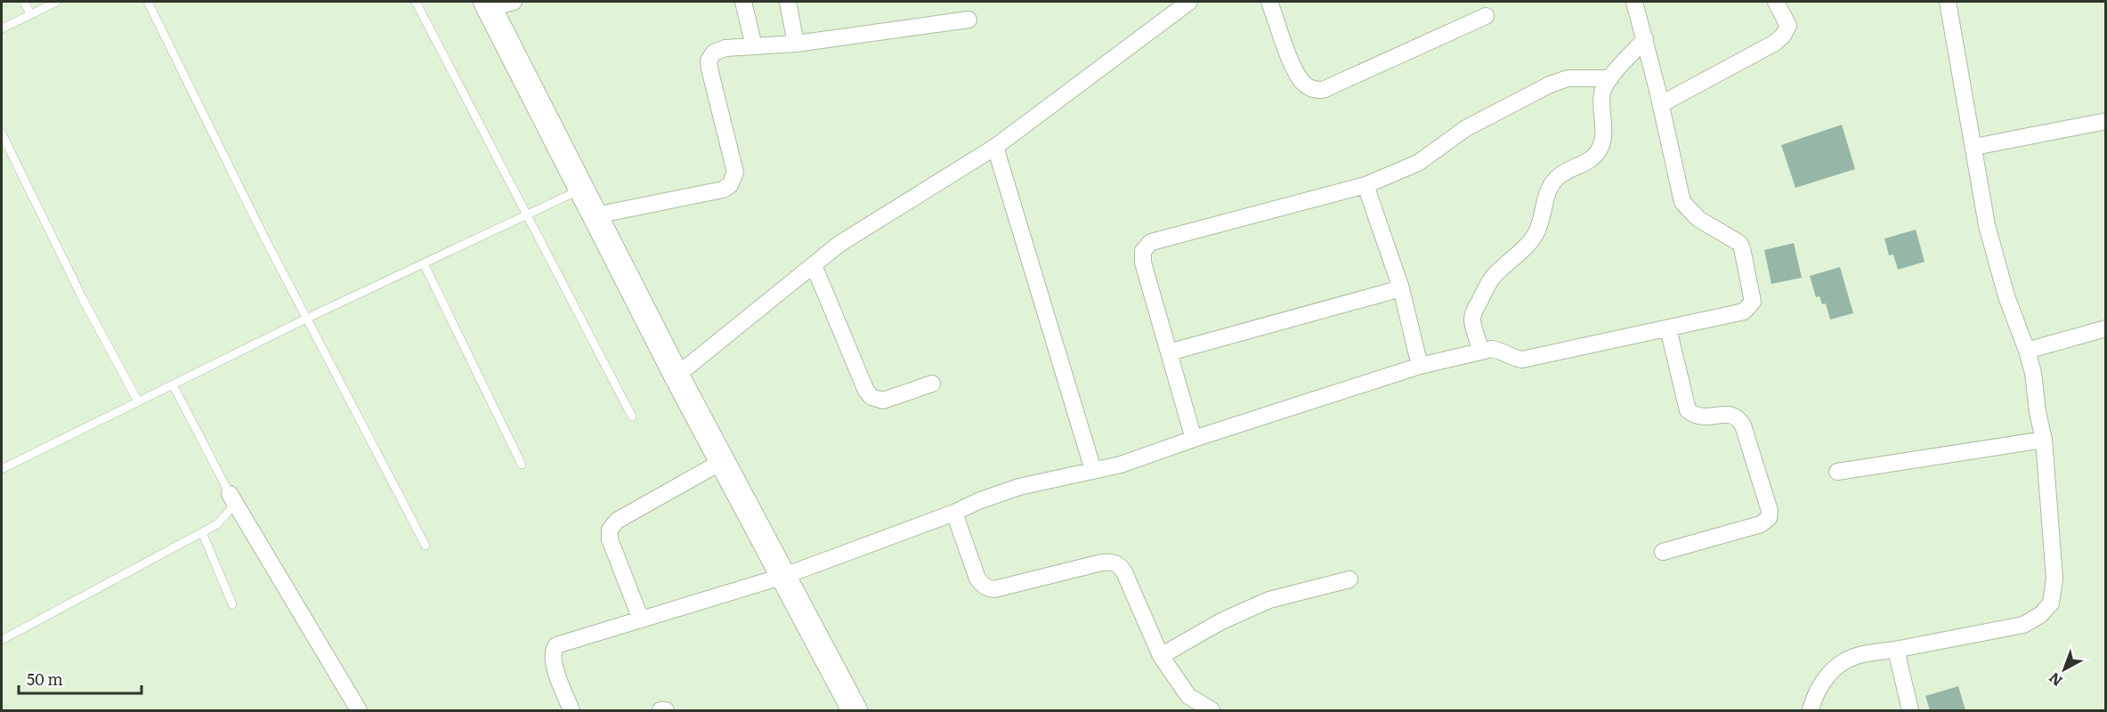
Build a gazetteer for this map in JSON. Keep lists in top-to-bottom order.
{
  "scale_bar": "50 m",
  "north": "bottom left"
}
